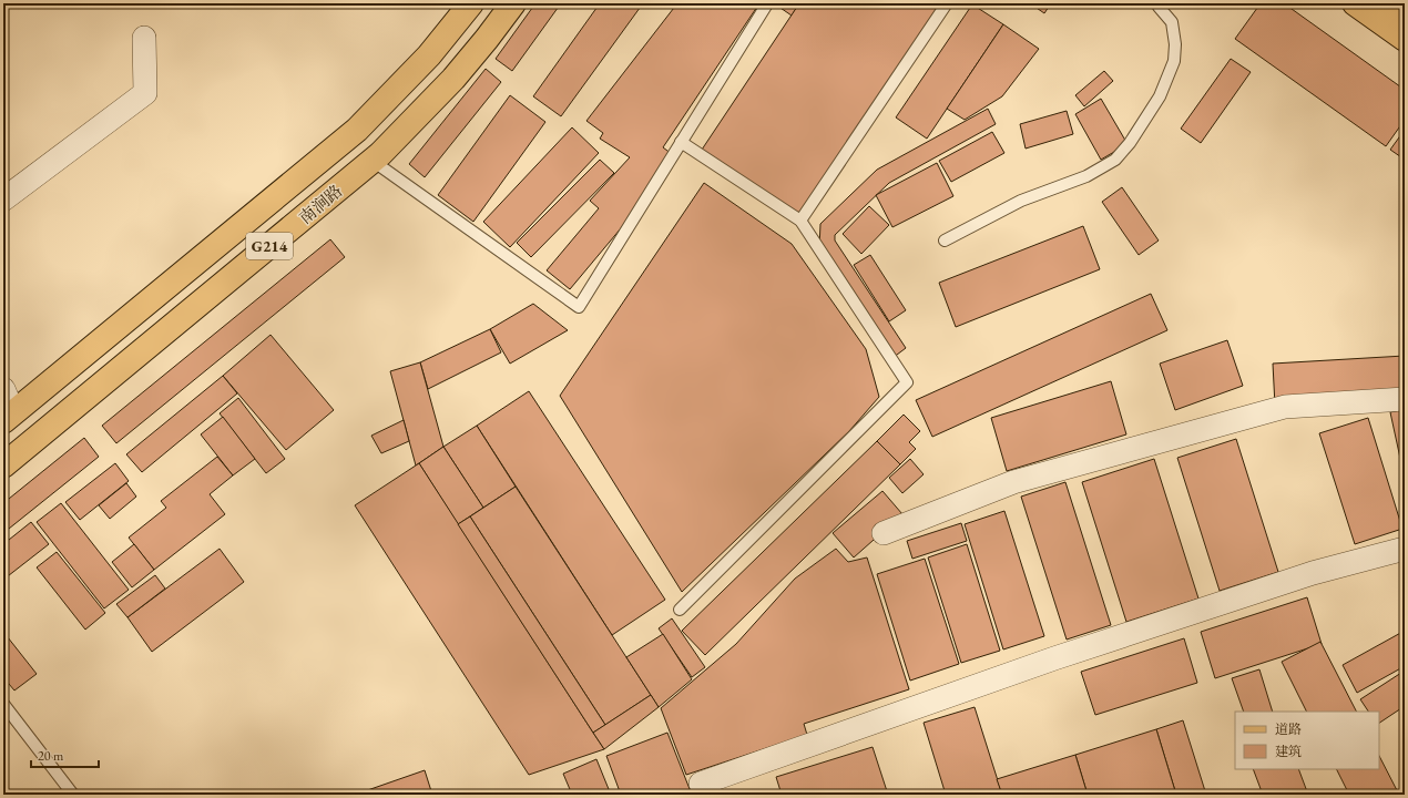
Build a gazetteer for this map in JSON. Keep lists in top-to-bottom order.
{
  "streets": {
    "main road": ["南涧路", "G214"]
  },
  "legend": ["道路", "建筑"],
  "scale_bar": "20 m"
}
